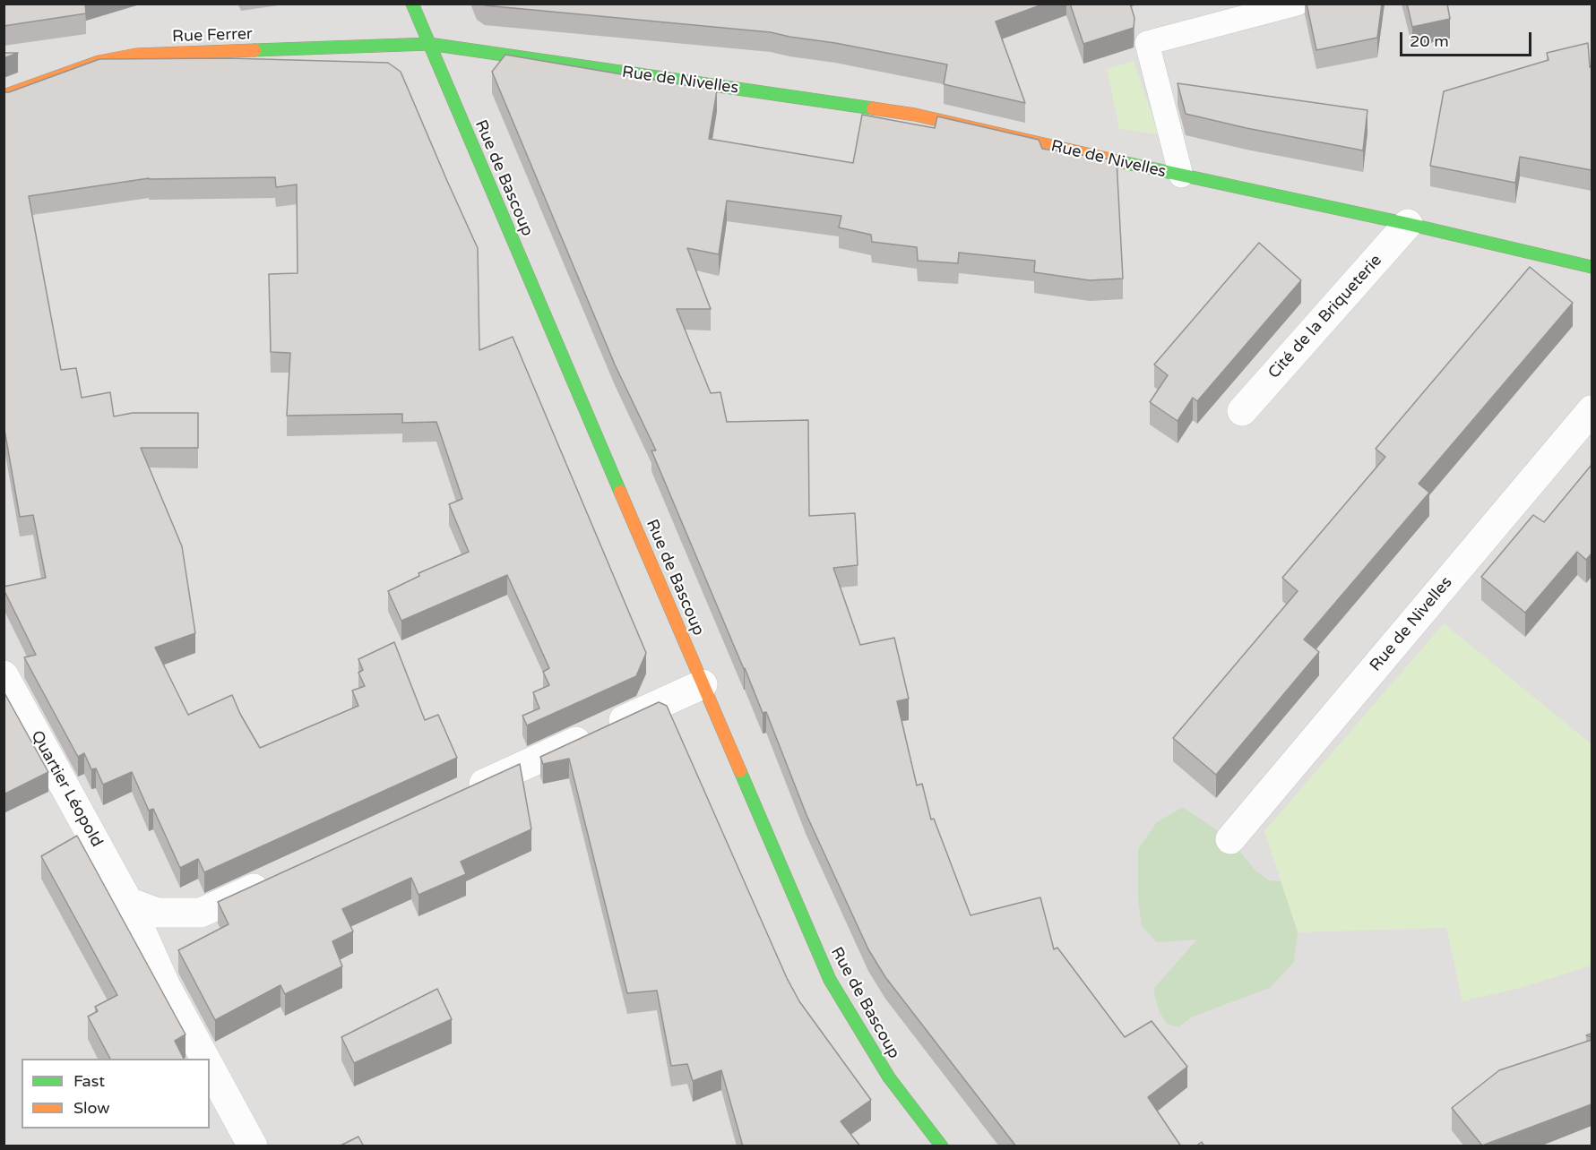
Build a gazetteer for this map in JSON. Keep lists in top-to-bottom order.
{
  "streets": {
    "street": [
      "Rue Ferrer",
      "Rue de Nivelles",
      "Rue de Bascoup",
      "Cité de la Briqueterie",
      "Quartier Léopold"
    ]
  },
  "crossings": [
    ["Rue Ferrer", "Rue de Nivelles"],
    ["Rue Ferrer", "Rue de Bascoup"],
    ["Rue de Nivelles", "Rue de Bascoup"],
    ["Rue de Nivelles", "Cité de la Briqueterie"]
  ],
  "legend": ["Fast", "Slow"],
  "scale_bar": "20 m"
}
